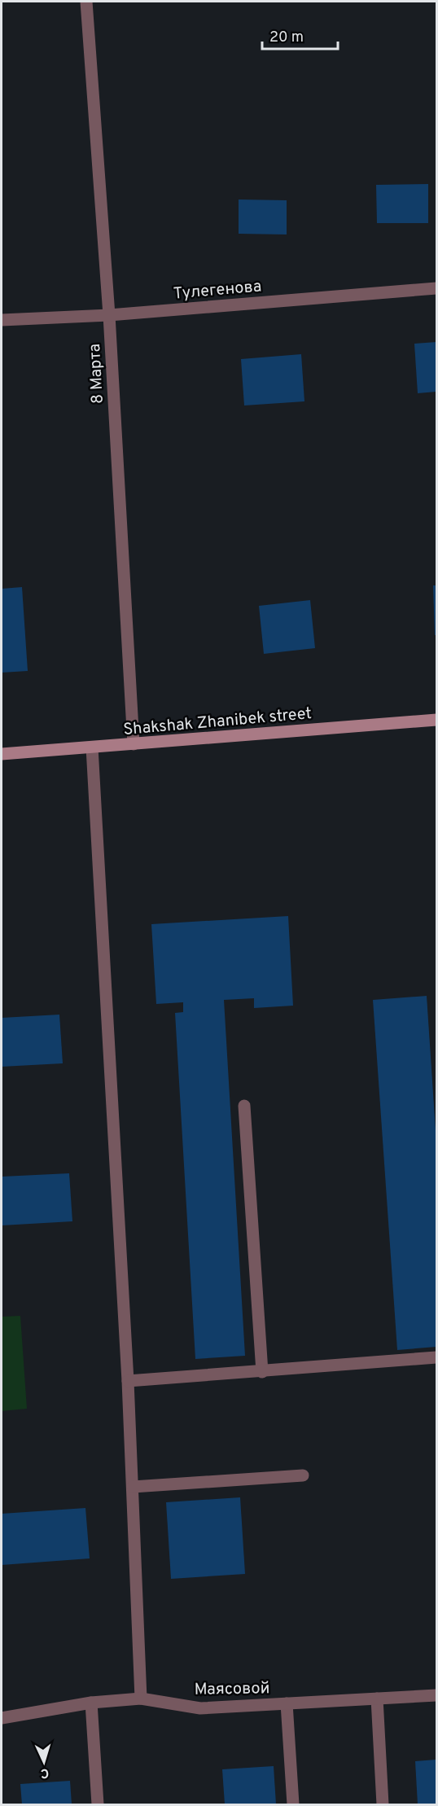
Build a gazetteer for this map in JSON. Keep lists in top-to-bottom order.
{
  "streets": {
    "main road": ["Shakshak Zhanibek street"],
    "street": ["Тулегенова", "8 Марта", "Маясовой"]
  },
  "crossings": [
    ["Тулегенова", "8 Марта"],
    ["8 Марта", "Shakshak Zhanibek street"]
  ],
  "scale_bar": "20 m",
  "north": "bottom"
}
